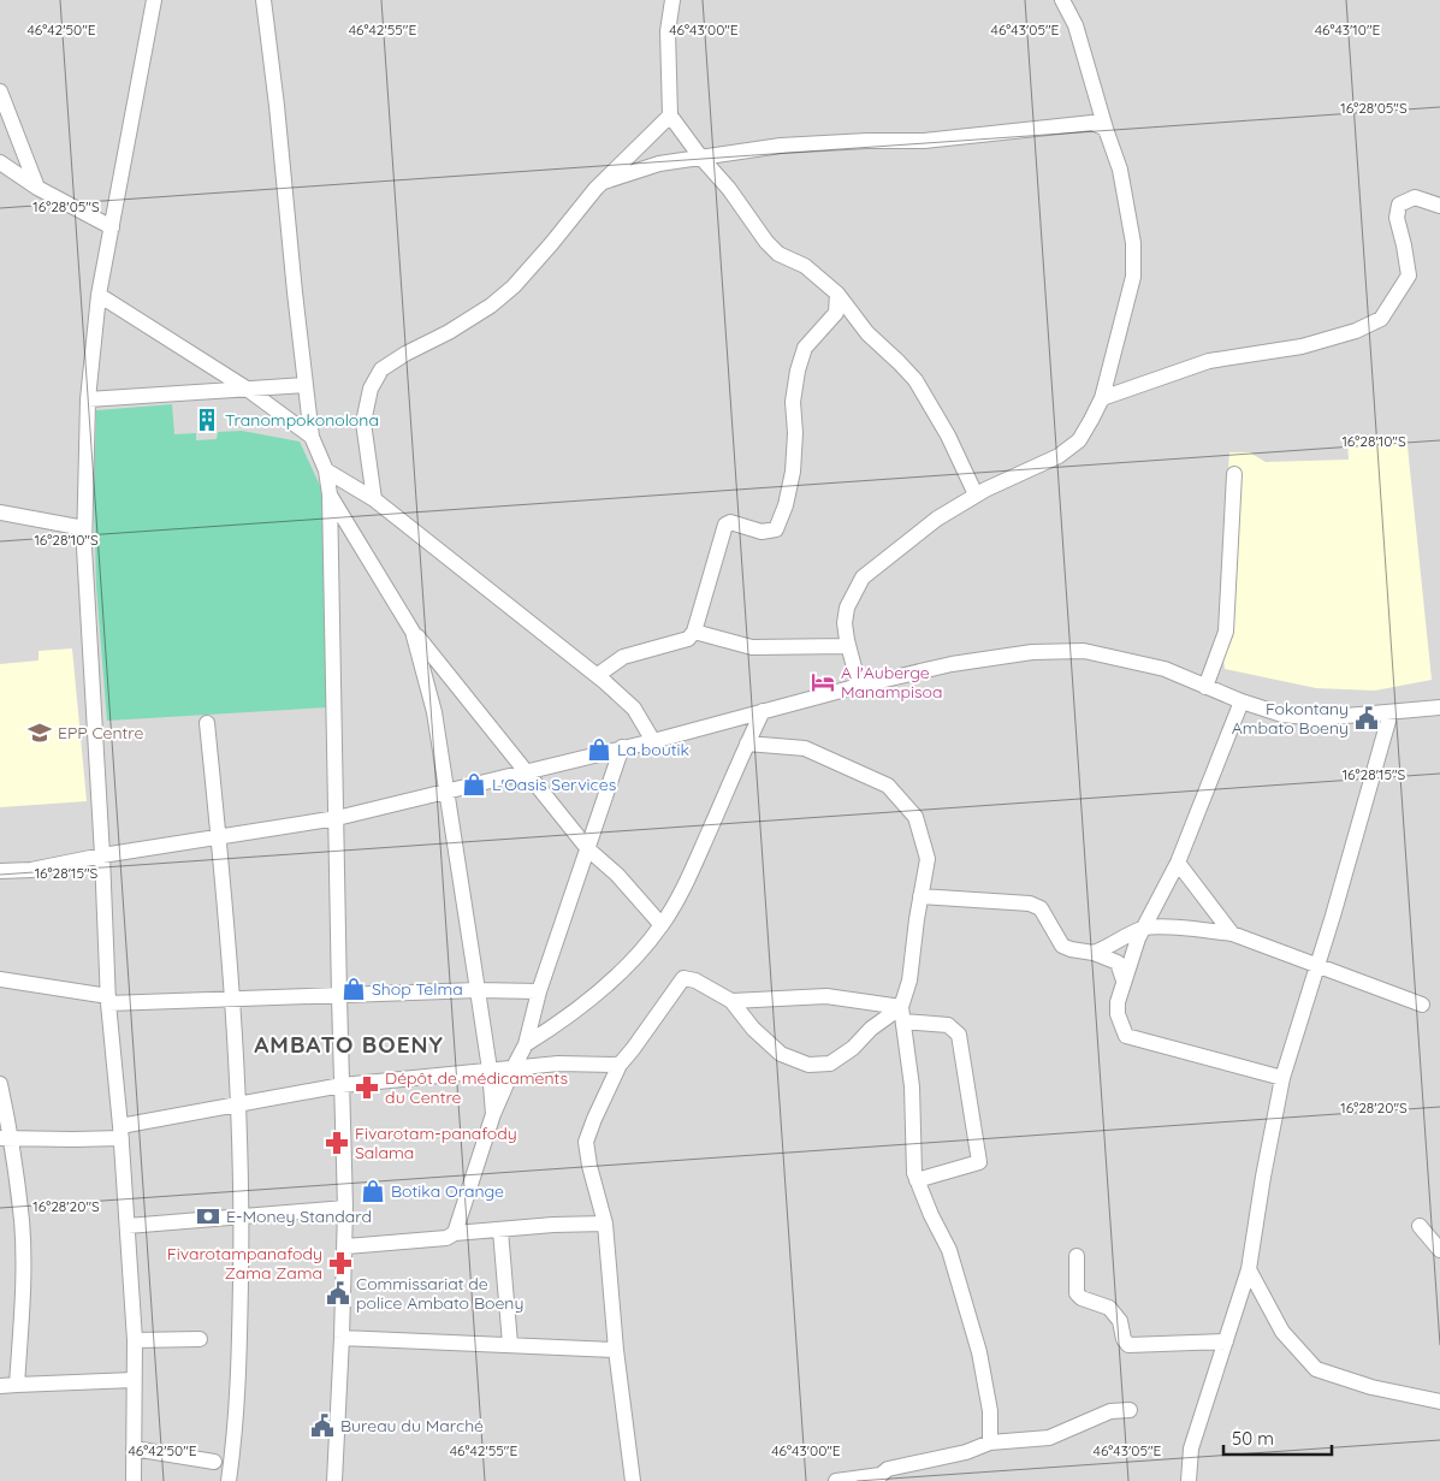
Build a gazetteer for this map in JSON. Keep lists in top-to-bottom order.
{
  "districts": ["AMBATO BOENY"],
  "places": {
    "building": ["Tranompokonolona"],
    "hotel": ["A l'Auberge Manampisoa"],
    "public building": ["Fokontany Ambato Boeny", "Commissariat de police Ambato Boeny", "Bureau du Marché"],
    "school or university": ["EPP Centre"],
    "shop": [
      "La boutik",
      "L'Oasis Services",
      "Shop Telma",
      "Botika Orange"
    ],
    "pharmacy": ["Dépôt de médicaments du Centre", "Fivarotam-panafody Salama", "Fivarotampanafody Zama Zama"],
    "bank": ["E-Money Standard"]
  },
  "scale_bar": "50 m",
  "coordinates": [
    "46°42'50\"E",
    "46°42'55\"E",
    "46°43'00\"E",
    "46°43'05\"E",
    "46°43'10\"E",
    "16°28'05\"S",
    "16°28'10\"S",
    "16°28'15\"S",
    "16°28'20\"S"
  ]
}
